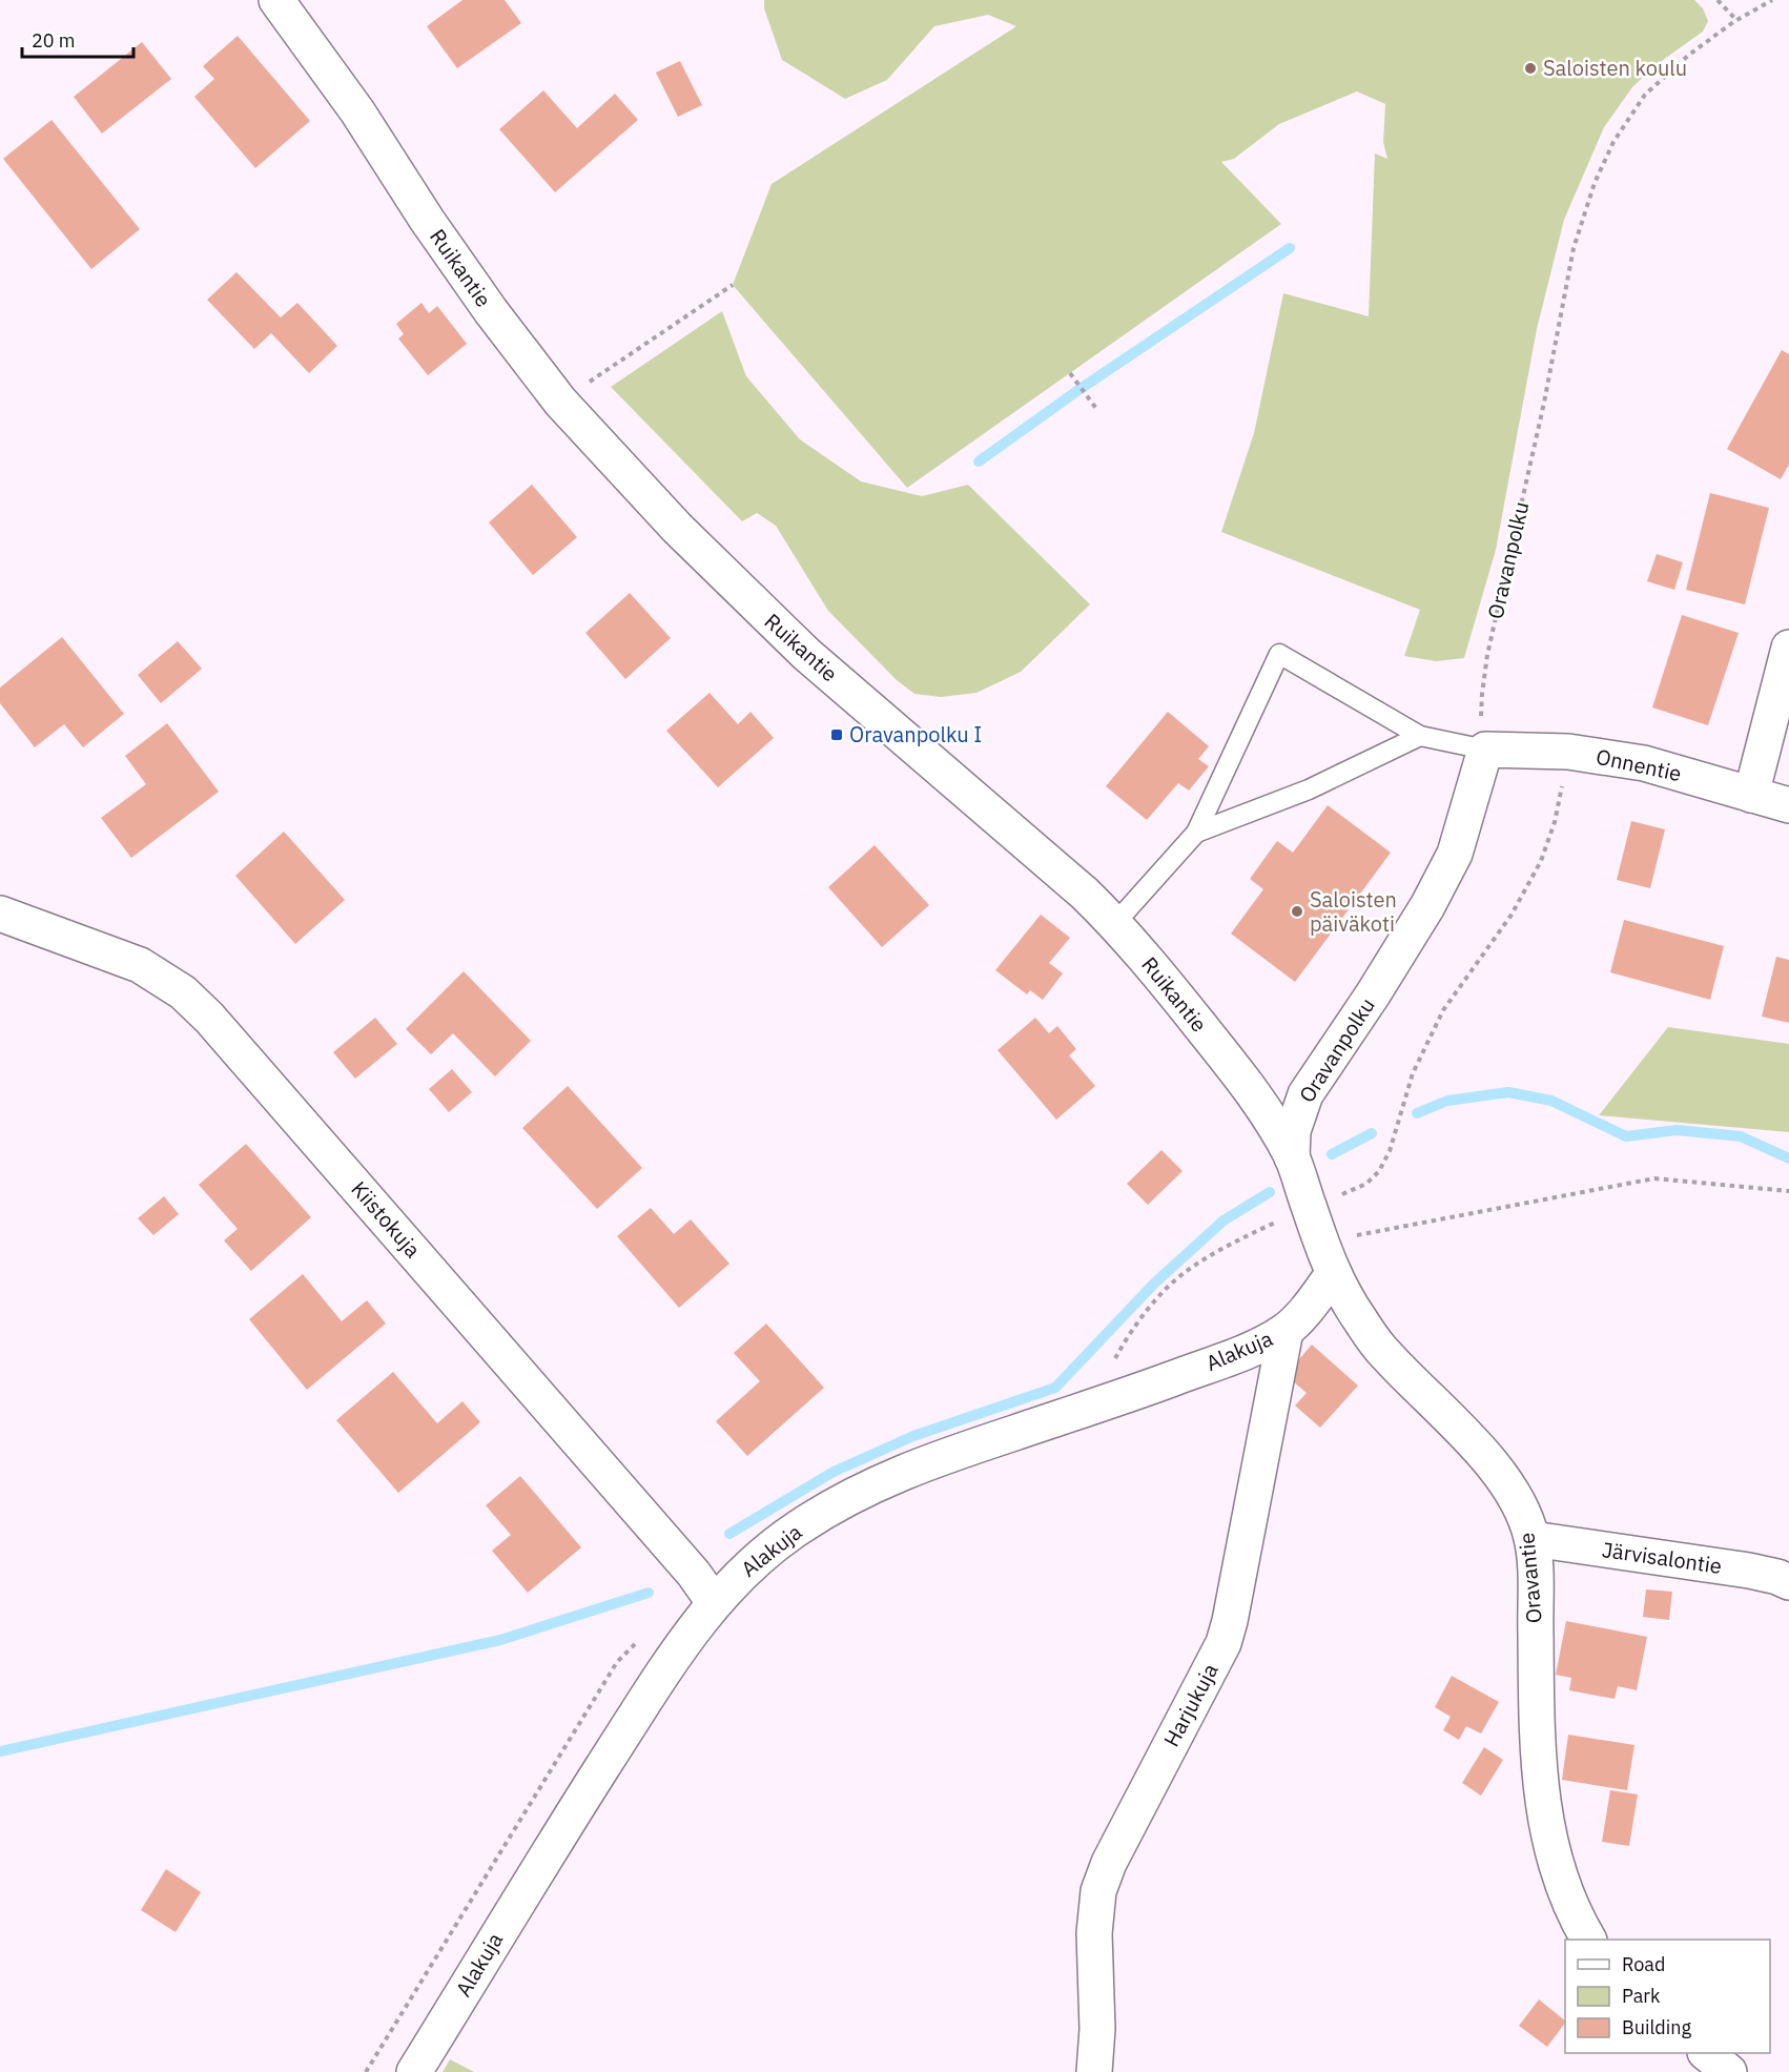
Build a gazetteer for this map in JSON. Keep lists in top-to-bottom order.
{
  "streets": {
    "street": [
      "Ruikantie",
      "Oravanpolku",
      "Onnentie",
      "Kiistokuja",
      "Alakuja",
      "Järvisalontie",
      "Oravantie",
      "Harjukuja"
    ]
  },
  "crossings": [
    ["Ruikantie", "Oravanpolku"],
    ["Ruikantie", "Alakuja"],
    ["Ruikantie", "Oravantie"],
    ["Oravanpolku", "Onnentie"],
    ["Kiistokuja", "Alakuja"],
    ["Alakuja", "Oravantie"],
    ["Alakuja", "Harjukuja"],
    ["Järvisalontie", "Oravantie"]
  ],
  "places": {
    "other": ["Saloisten koulu", "Saloisten päiväkoti"],
    "transit": ["Oravanpolku I"]
  },
  "legend": ["Road", "Park", "Building"],
  "scale_bar": "20 m"
}
